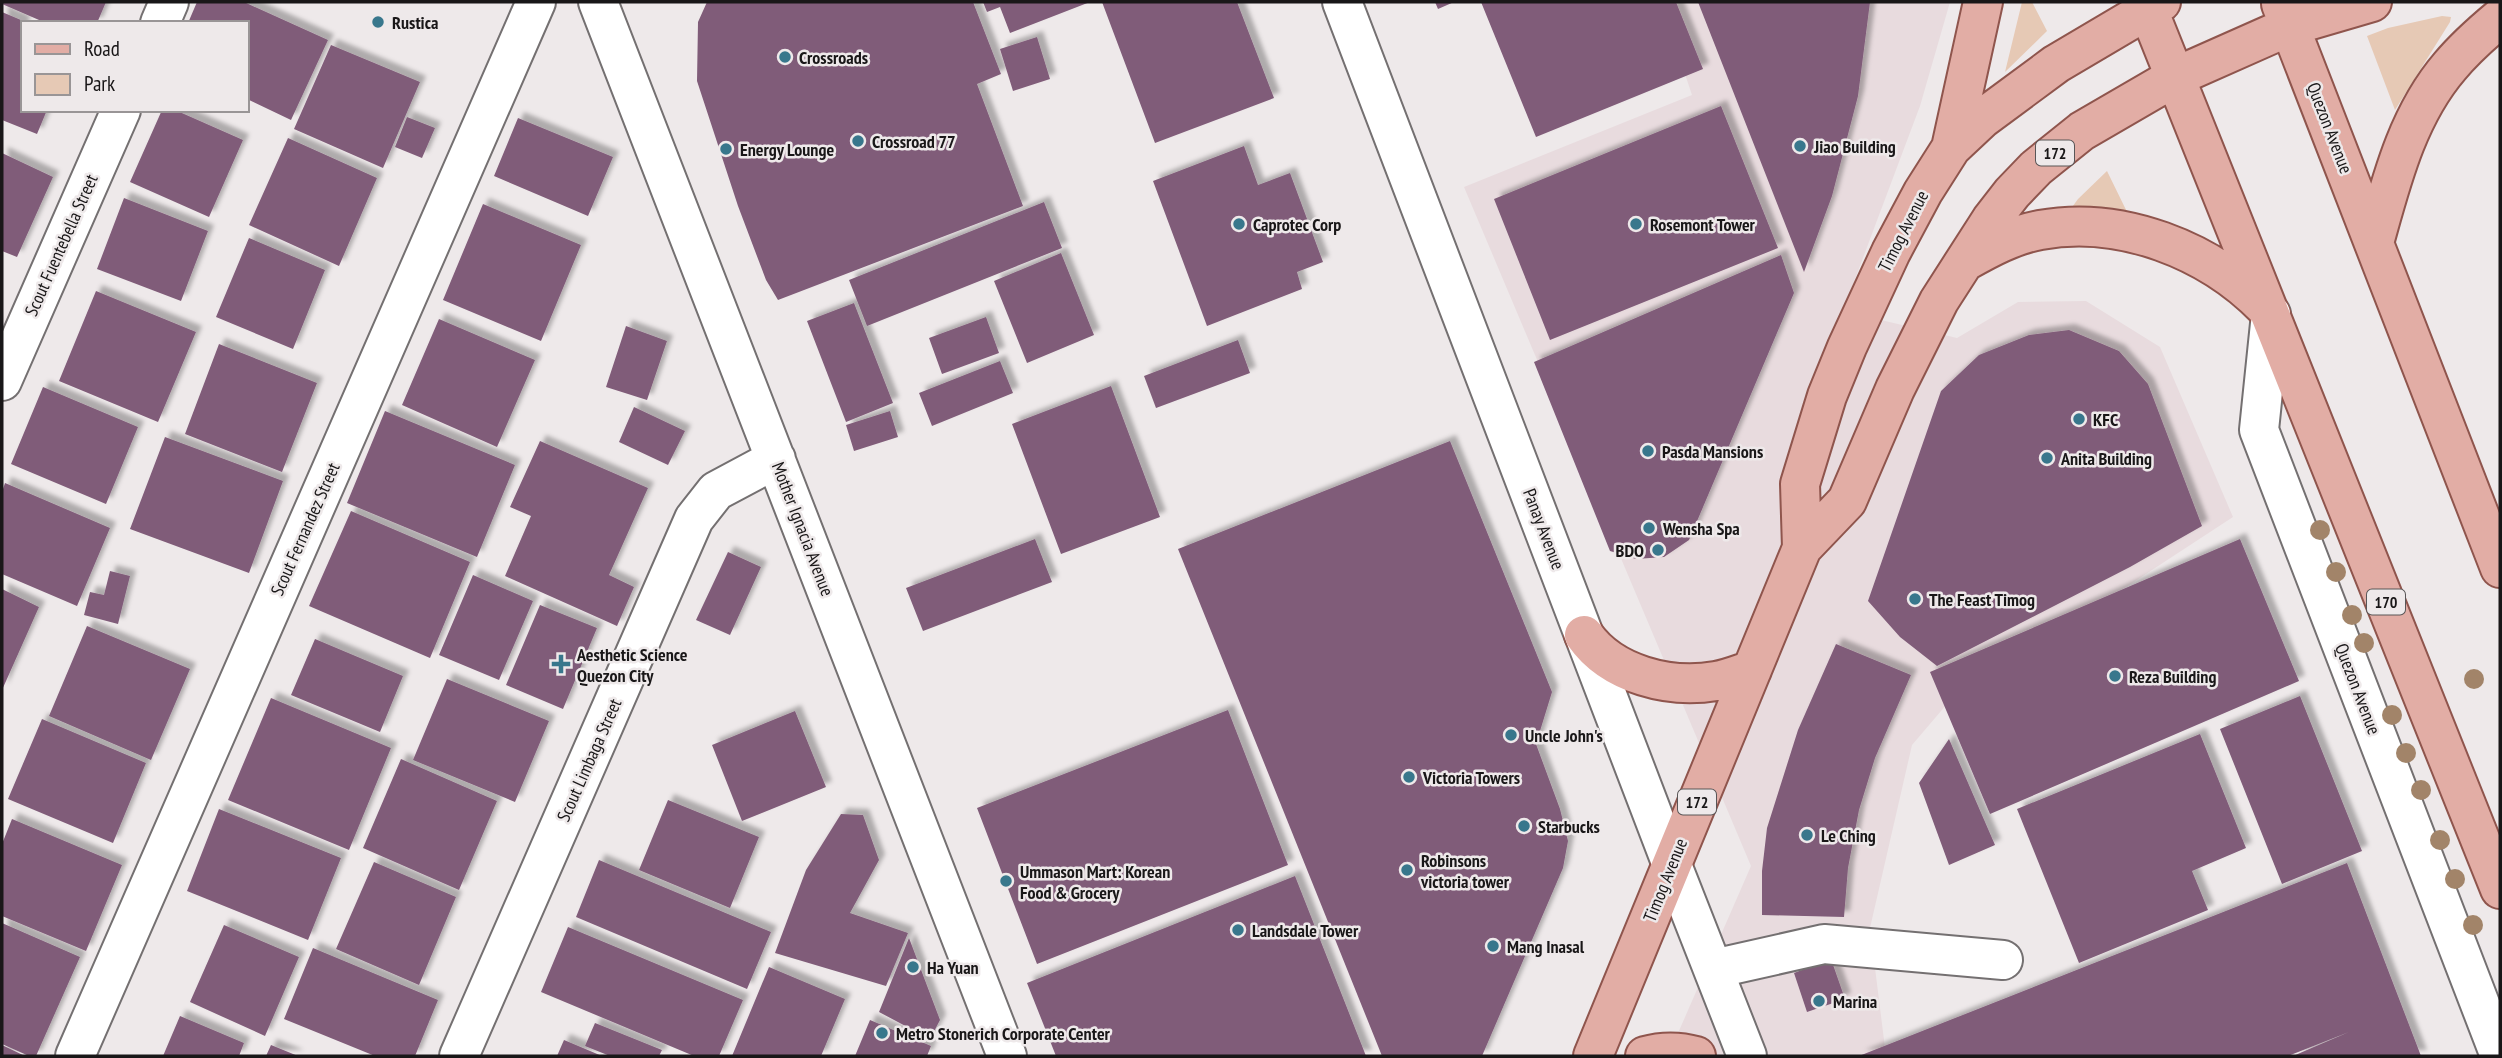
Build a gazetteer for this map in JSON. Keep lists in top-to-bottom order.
{
  "streets": {
    "main road": [
      "Quezon Avenue",
      "172",
      "Timog Avenue",
      "170"
    ],
    "street": [
      "Scout Fuentebella Street",
      "Scout Fernandez Street",
      "Mother Ignacia Avenue",
      "Panay Avenue",
      "Scout Limbaga Street"
    ]
  },
  "crossings": [
    ["Quezon Avenue", "Timog Avenue"],
    ["Timog Avenue", "Panay Avenue"],
    ["Mother Ignacia Avenue", "Scout Limbaga Street"]
  ],
  "places": {
    "other": [
      "Rustica",
      "Crossroads",
      "Crossroad 77",
      "Jiao Building",
      "Energy Lounge",
      "Caprotec Corp",
      "Rosemont Tower",
      "KFC",
      "Pasda Mansions",
      "Anita Building",
      "Wensha Spa",
      "BDO",
      "The Feast Timog",
      "Reza Building",
      "Uncle John's",
      "Victoria Towers",
      "Starbucks",
      "Le Ching",
      "Robinsons victoria tower",
      "Ummason Mart: Korean Food & Grocery",
      "Landsdale Tower",
      "Mang Inasal",
      "Ha Yuan",
      "Marina",
      "Metro Stonerich Corporate Center"
    ],
    "health": ["Aesthetic Science Quezon City"]
  },
  "legend": ["Road", "Park"]
}
